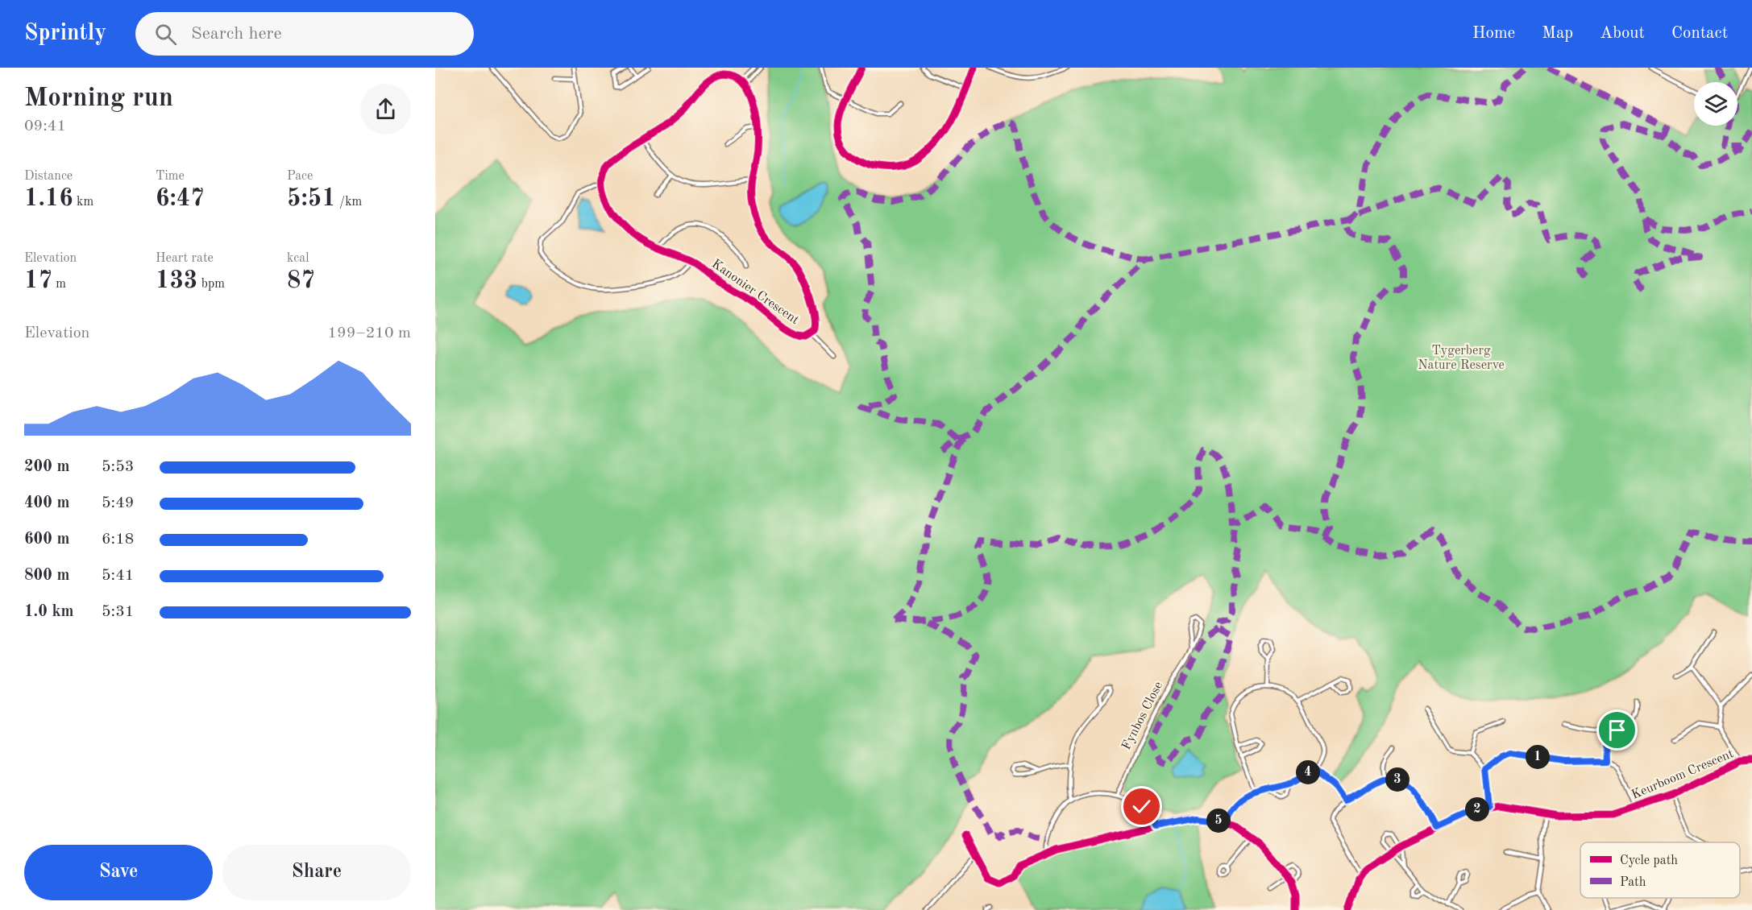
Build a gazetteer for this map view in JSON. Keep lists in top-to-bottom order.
{
  "streets": {
    "street": ["Kanonier Crescent", "Fynbos Close", "Keurboom Crescent"]
  },
  "parks": ["Tygerberg Nature Reserve"],
  "legend": ["Cycle path", "Path"],
  "page": {
    "header": "Sprintly",
    "search": "Search here",
    "nav": [
      "Home",
      "Map",
      "About",
      "Contact"
    ],
    "heading": ["Morning run", "09:41"],
    "stats": [
      ["Distance", "1.16 km"],
      ["Time", "6:47"],
      ["Pace", "5:51 /km"],
      ["Elevation", "17 m"],
      ["Heart rate", "133 bpm"],
      ["kcal", "87"]
    ],
    "chart": ["Elevation", "199–210 m"],
    "list": [
      {
        "name": "200 m",
        "note": "5:53"
      },
      {
        "name": "400 m",
        "note": "5:49"
      },
      {
        "name": "600 m",
        "note": "6:18"
      },
      {
        "name": "800 m",
        "note": "5:41"
      },
      {
        "name": "1.0 km",
        "note": "5:31"
      }
    ],
    "pins": [
      "1",
      "4",
      "3",
      "2",
      "5"
    ],
    "buttons": ["Save", "Share"]
  }
}
